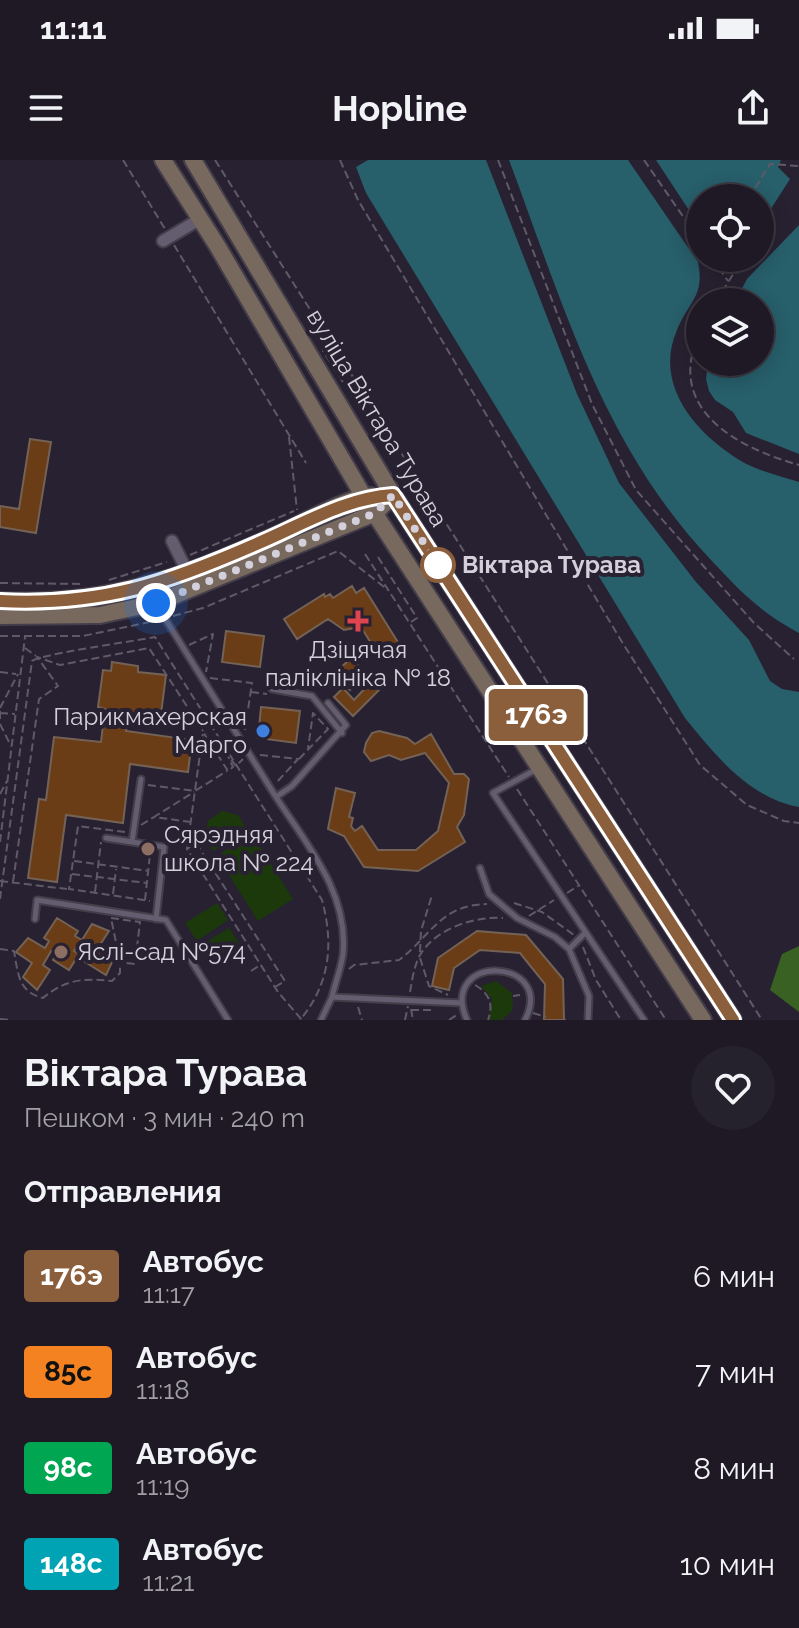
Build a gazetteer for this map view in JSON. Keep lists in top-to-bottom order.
{
  "streets": {
    "main road": ["вуліца Віктара Турава"]
  },
  "places": {
    "other": [
      "Віктара Турава",
      "Парикмахерская Марго",
      "Сярэдняя школа № 224",
      "Яслі-сад №574"
    ],
    "health": ["Дзіцячая паліклініка № 18"]
  },
  "lines": ["bus line 176э"],
  "page": {
    "status": "11:11",
    "header": "Hopline",
    "on_map": "176э",
    "heading": [
      ["Віктара Турава", "Пешком · 3 мин · 240 m"],
      "Отправления"
    ],
    "list": [
      {
        "mark": "176э",
        "name": "Автобус",
        "note": "11:17",
        "value": "6 мин"
      },
      {
        "mark": "85с",
        "name": "Автобус",
        "note": "11:18",
        "value": "7 мин"
      },
      {
        "mark": "98с",
        "name": "Автобус",
        "note": "11:19",
        "value": "8 мин"
      },
      {
        "mark": "148с",
        "name": "Автобус",
        "note": "11:21",
        "value": "10 мин"
      }
    ]
  }
}
